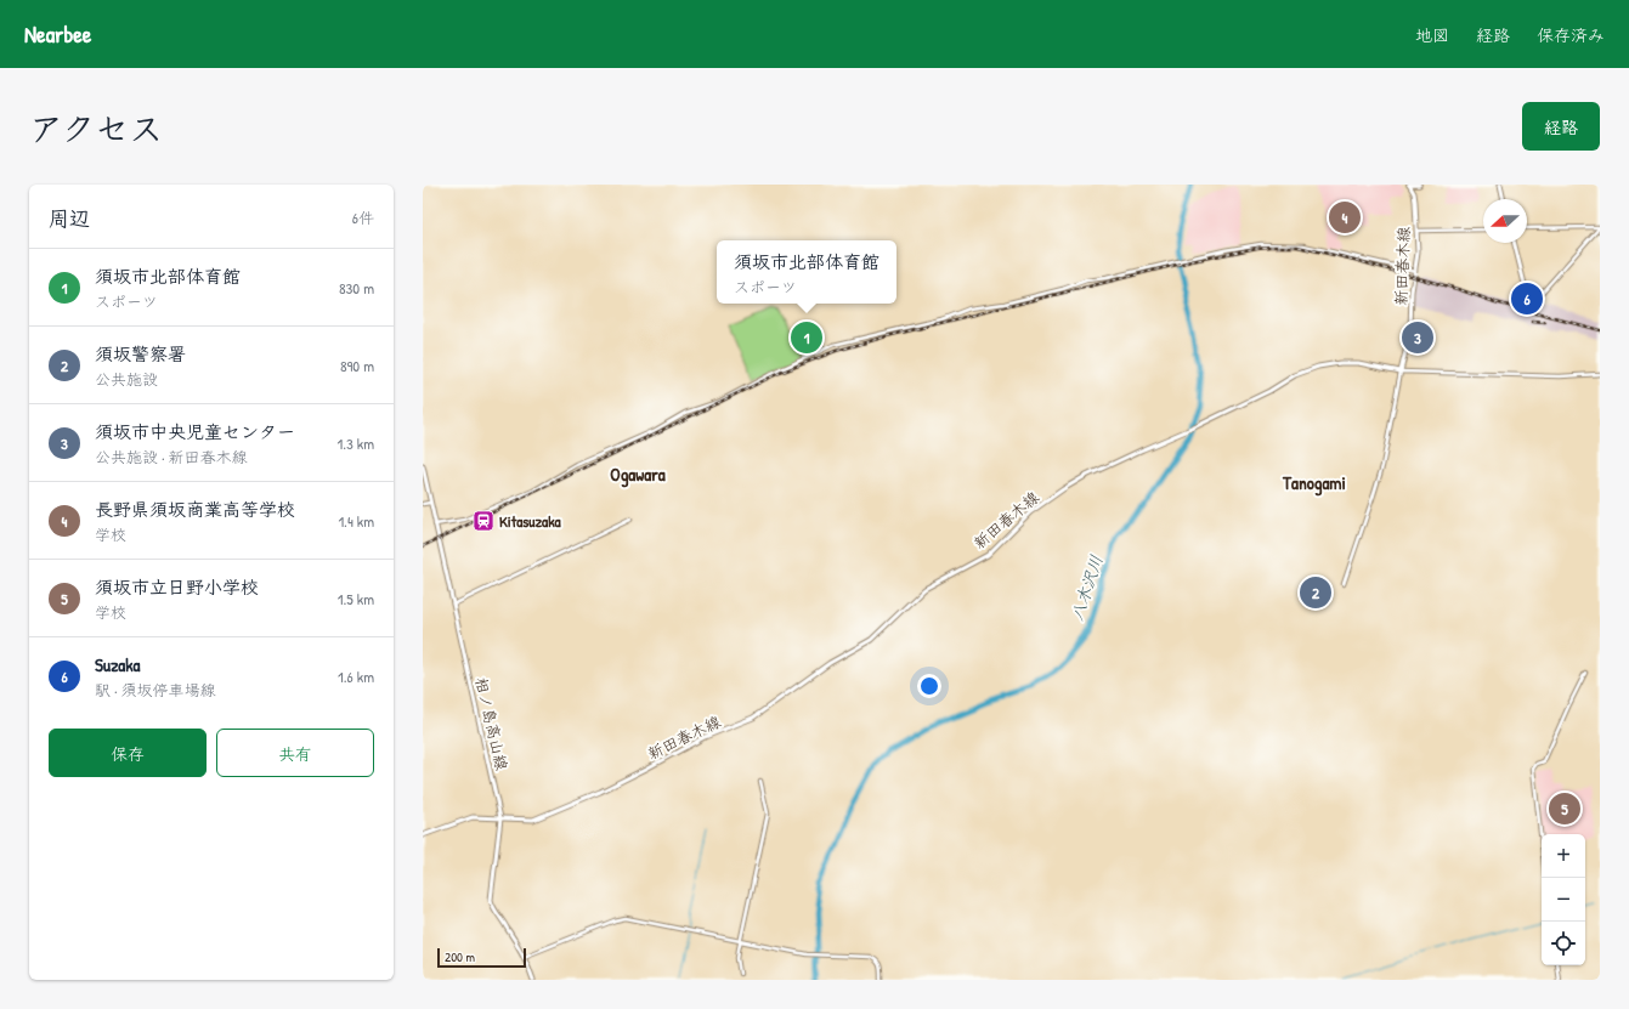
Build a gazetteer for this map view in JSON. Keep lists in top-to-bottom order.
{
  "streets": {
    "main road": ["新田春木線", "相ノ島高山線"]
  },
  "crossings": [
    ["新田春木線", "相ノ島高山線"]
  ],
  "districts": ["Ogawara", "Tanogami"],
  "water": ["八木沢川"],
  "places": {
    "station": ["Kitasuzaka"]
  },
  "scale_bar": "200 m",
  "north": "left",
  "page": {
    "header": "Nearbee",
    "nav": ["地図", "経路", "保存済み"],
    "title": "アクセス",
    "buttons": [
      "経路",
      ["保存", "共有"]
    ],
    "heading": ["周辺", "6件"],
    "pins": [
      "4",
      "6",
      "1",
      "3",
      "2",
      "5"
    ],
    "popup": ["須坂市北部体育館", "スポーツ"],
    "list": [
      {
        "mark": "1",
        "name": "須坂市北部体育館",
        "note": "スポーツ",
        "value": "830 m"
      },
      {
        "mark": "2",
        "name": "須坂警察署",
        "note": "公共施設",
        "value": "890 m"
      },
      {
        "mark": "3",
        "name": "須坂市中央児童センター",
        "note": "公共施設 · 新田春木線",
        "value": "1.3 km"
      },
      {
        "mark": "4",
        "name": "長野県須坂商業高等学校",
        "note": "学校",
        "value": "1.4 km"
      },
      {
        "mark": "5",
        "name": "須坂市立日野小学校",
        "note": "学校",
        "value": "1.5 km"
      },
      {
        "mark": "6",
        "name": "Suzaka",
        "note": "駅 · 須坂停車場線",
        "value": "1.6 km"
      }
    ],
    "map_buttons": ["+", "−"],
    "scale": "200 m"
  }
}
